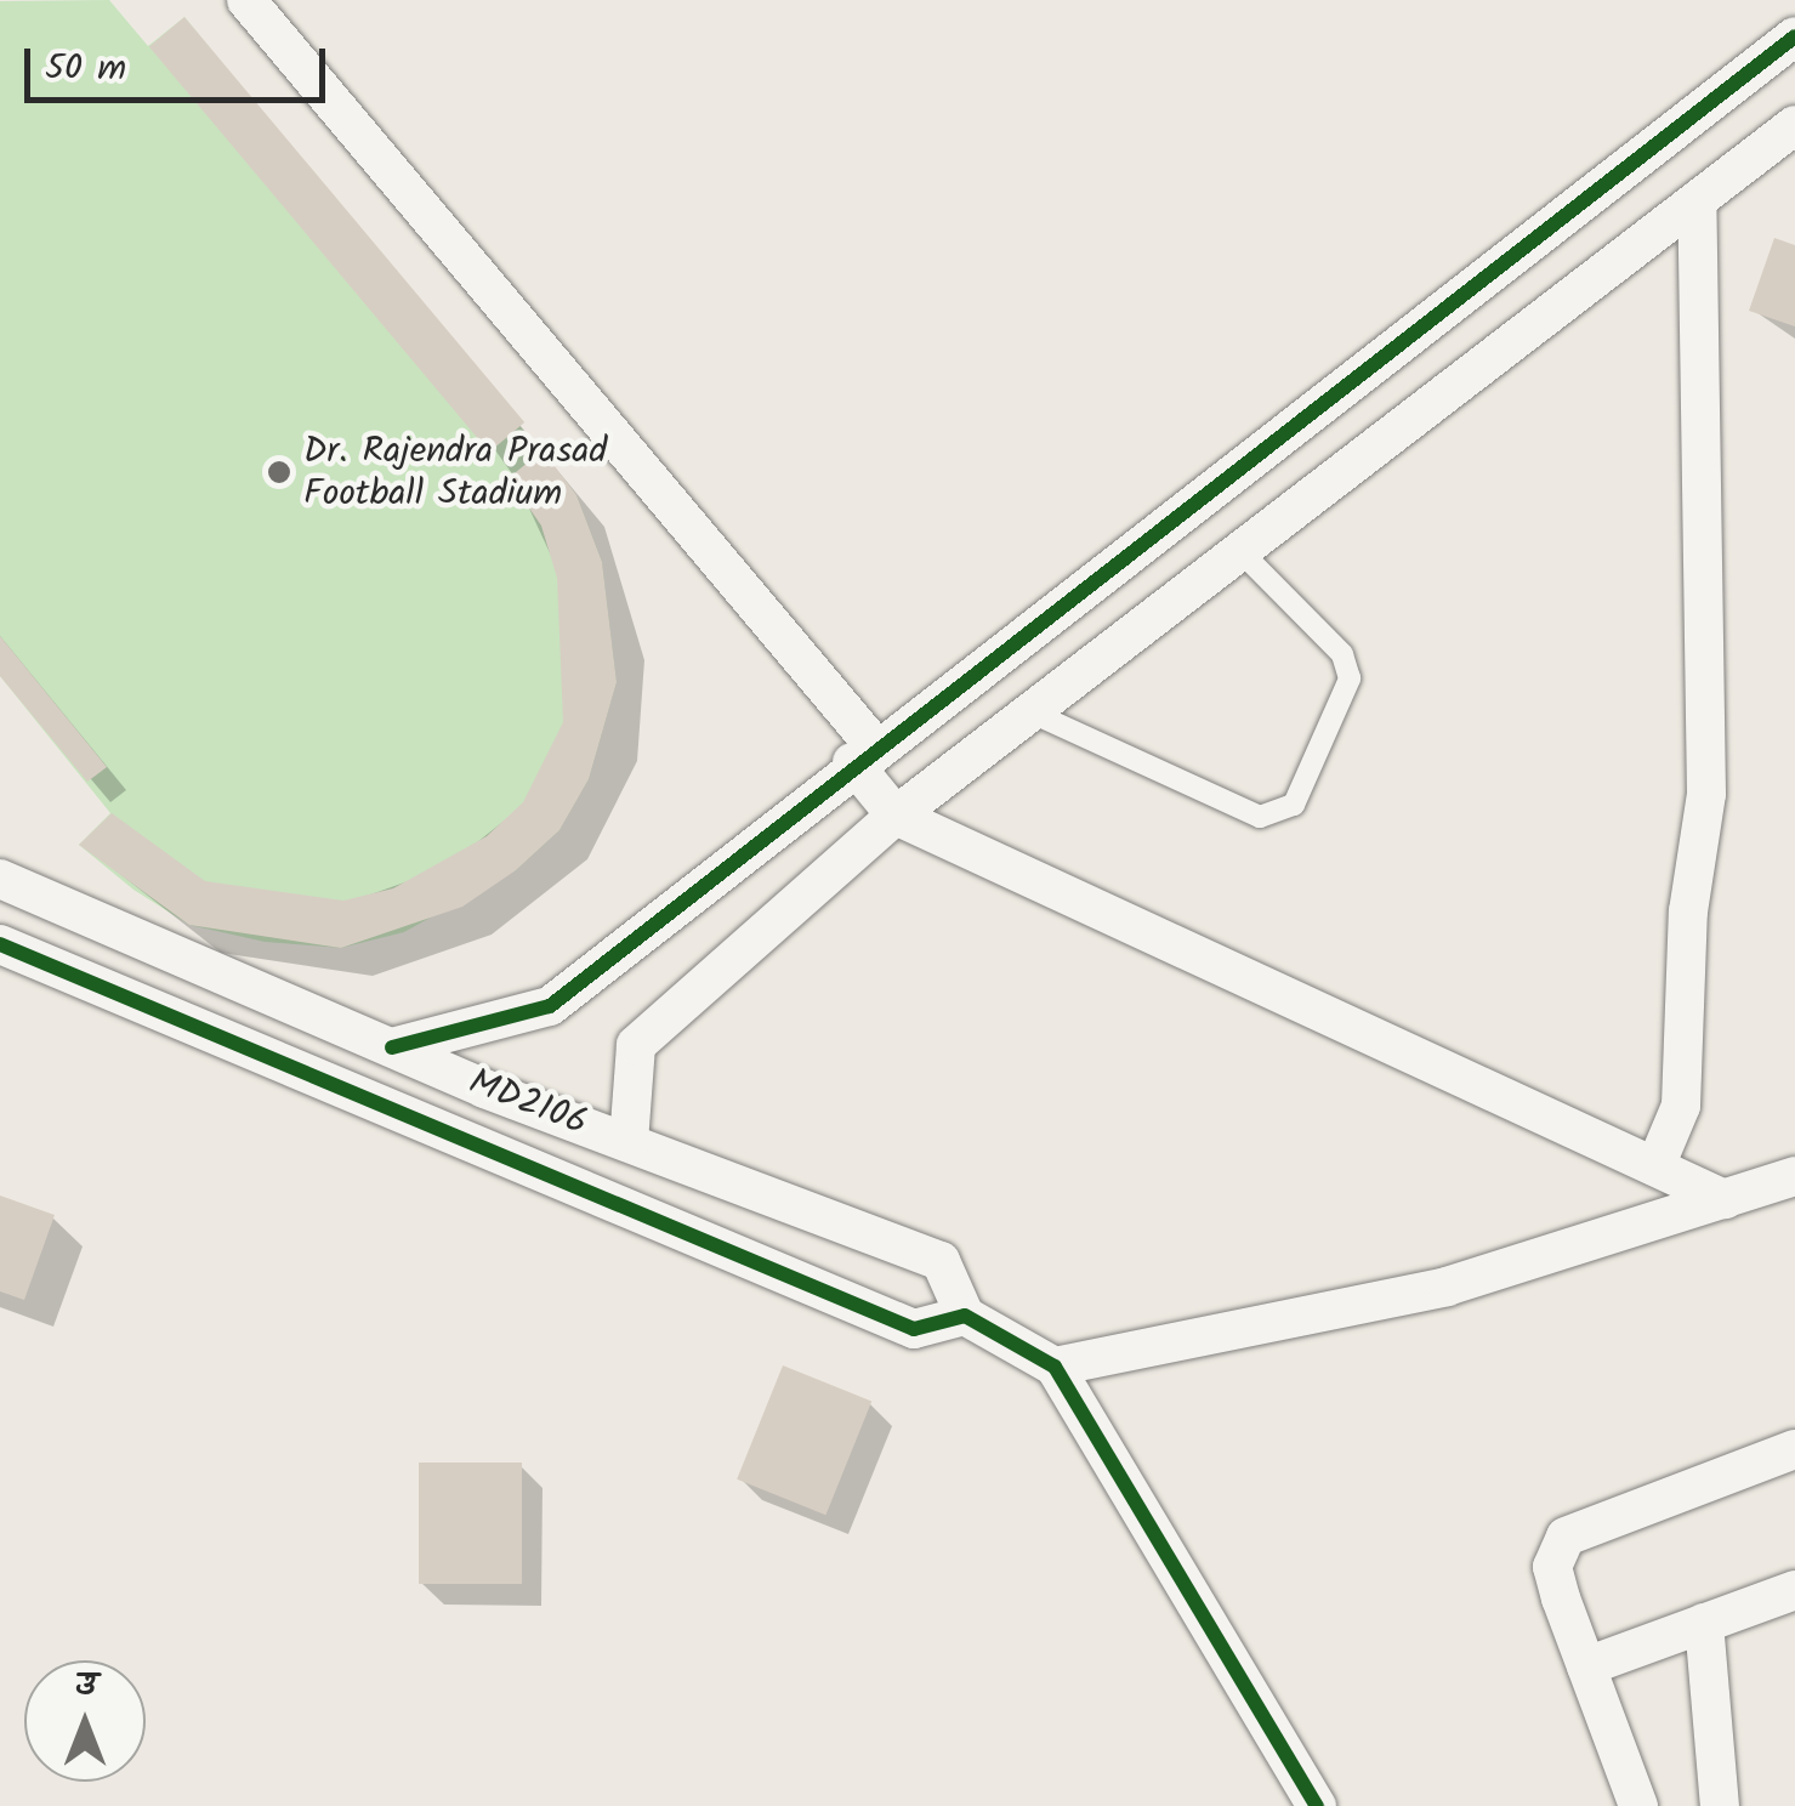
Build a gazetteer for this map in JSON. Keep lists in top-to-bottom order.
{
  "streets": {
    "street": ["MD2106"]
  },
  "places": ["Dr. Rajendra Prasad Football Stadium"],
  "scale_bar": "50 m",
  "north": "top"
}
